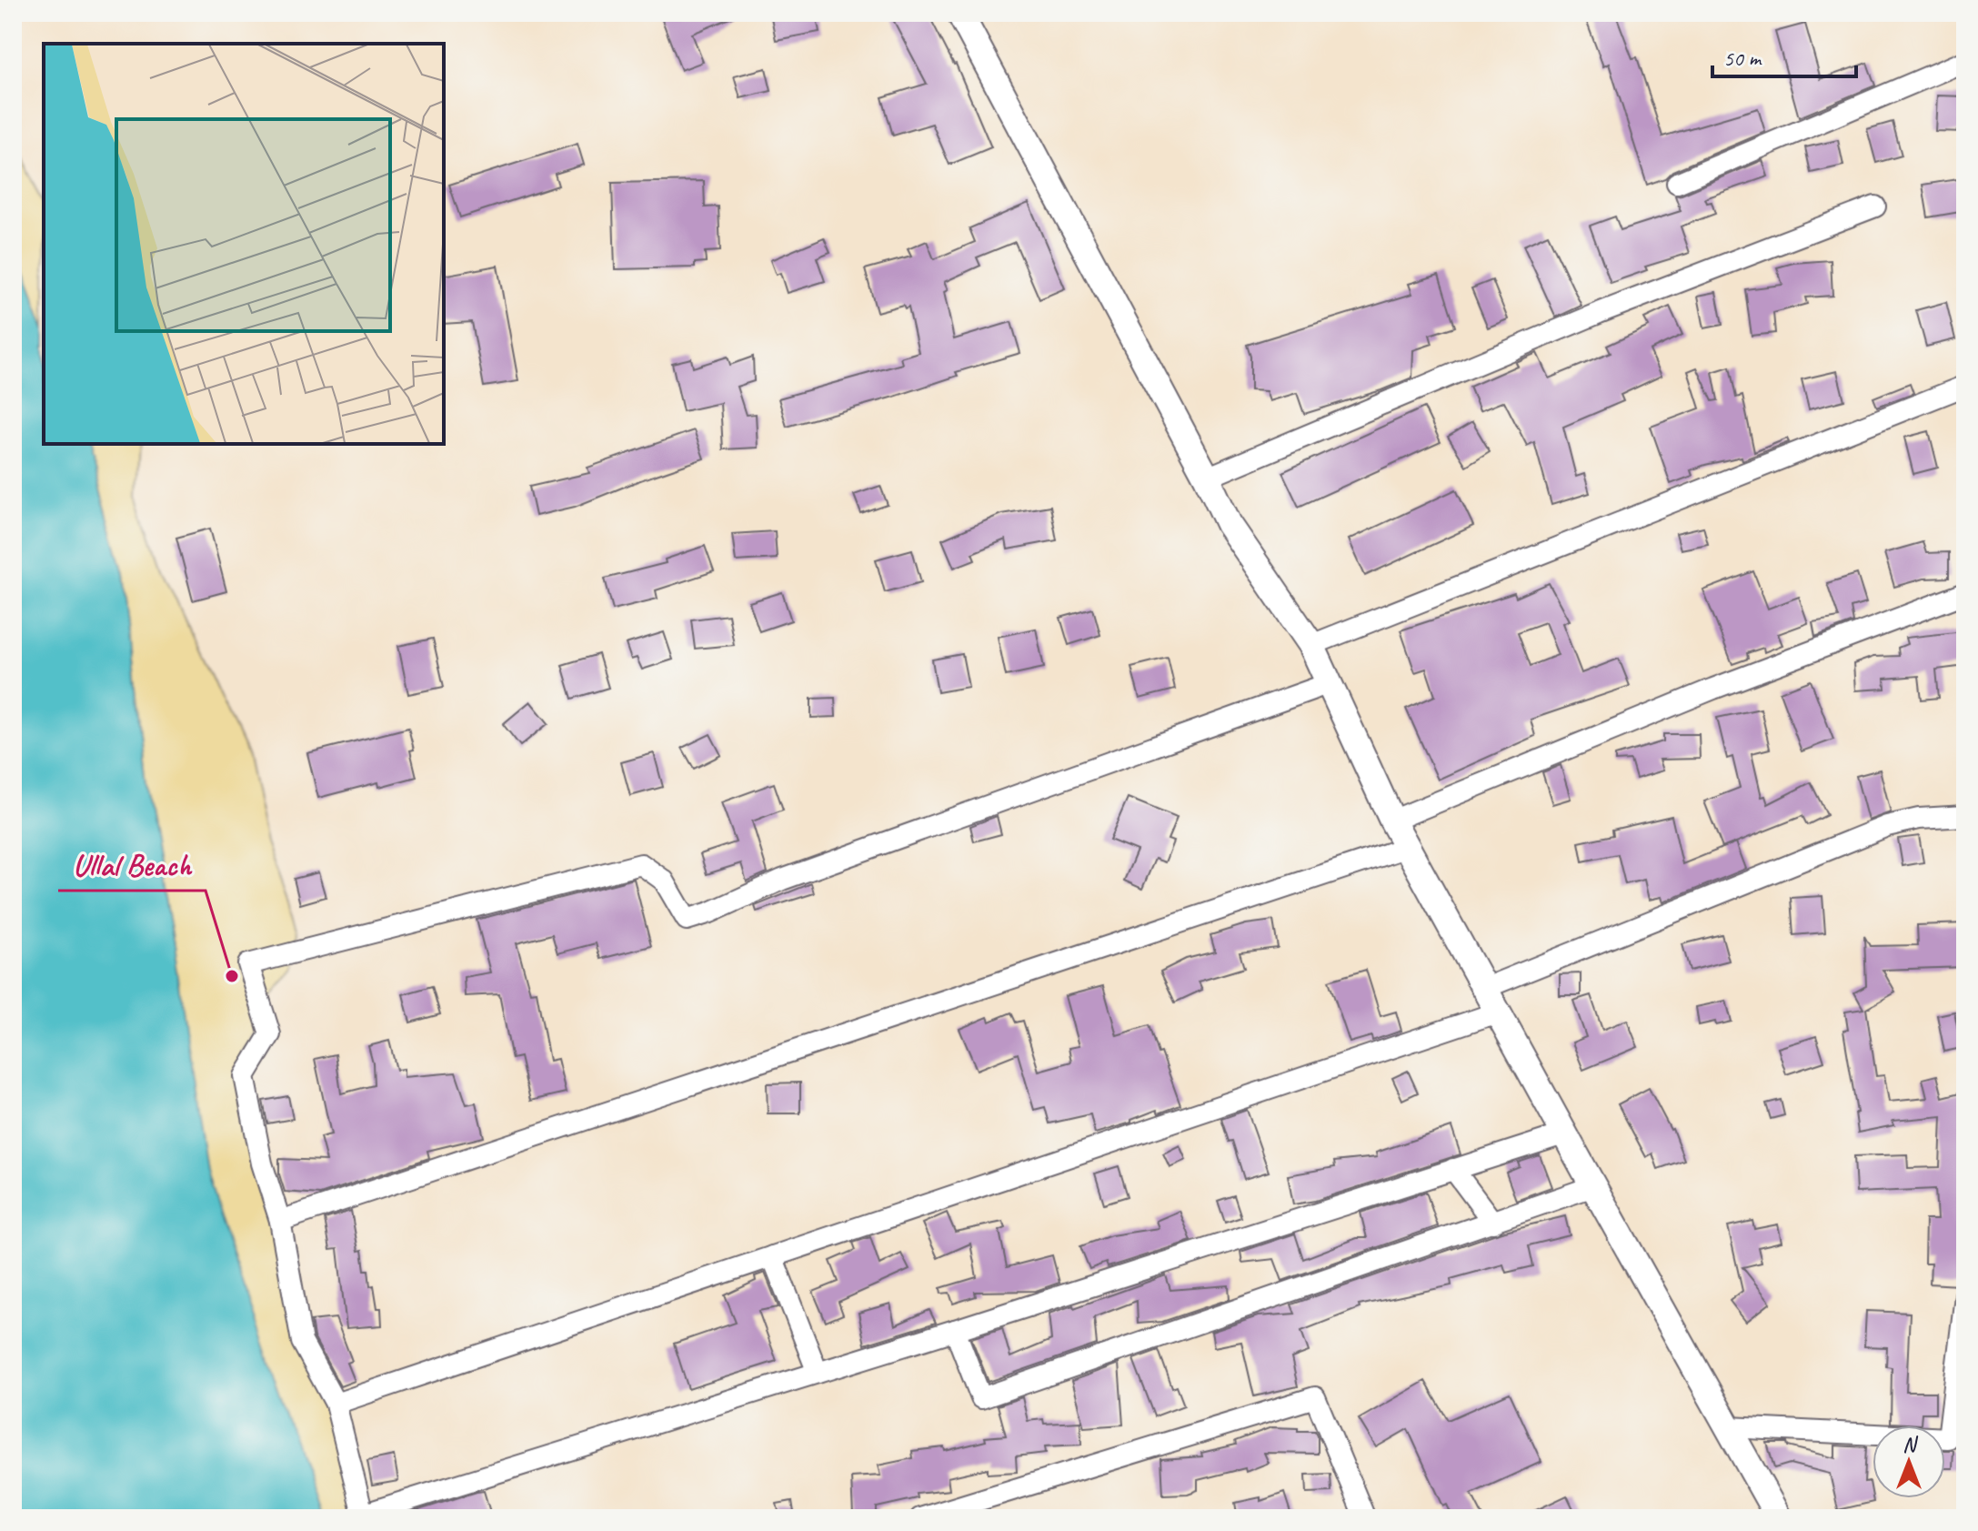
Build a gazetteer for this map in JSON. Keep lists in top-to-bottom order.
{
  "places": ["Ullal Beach"],
  "scale_bar": "50 m",
  "north": "top"
}
